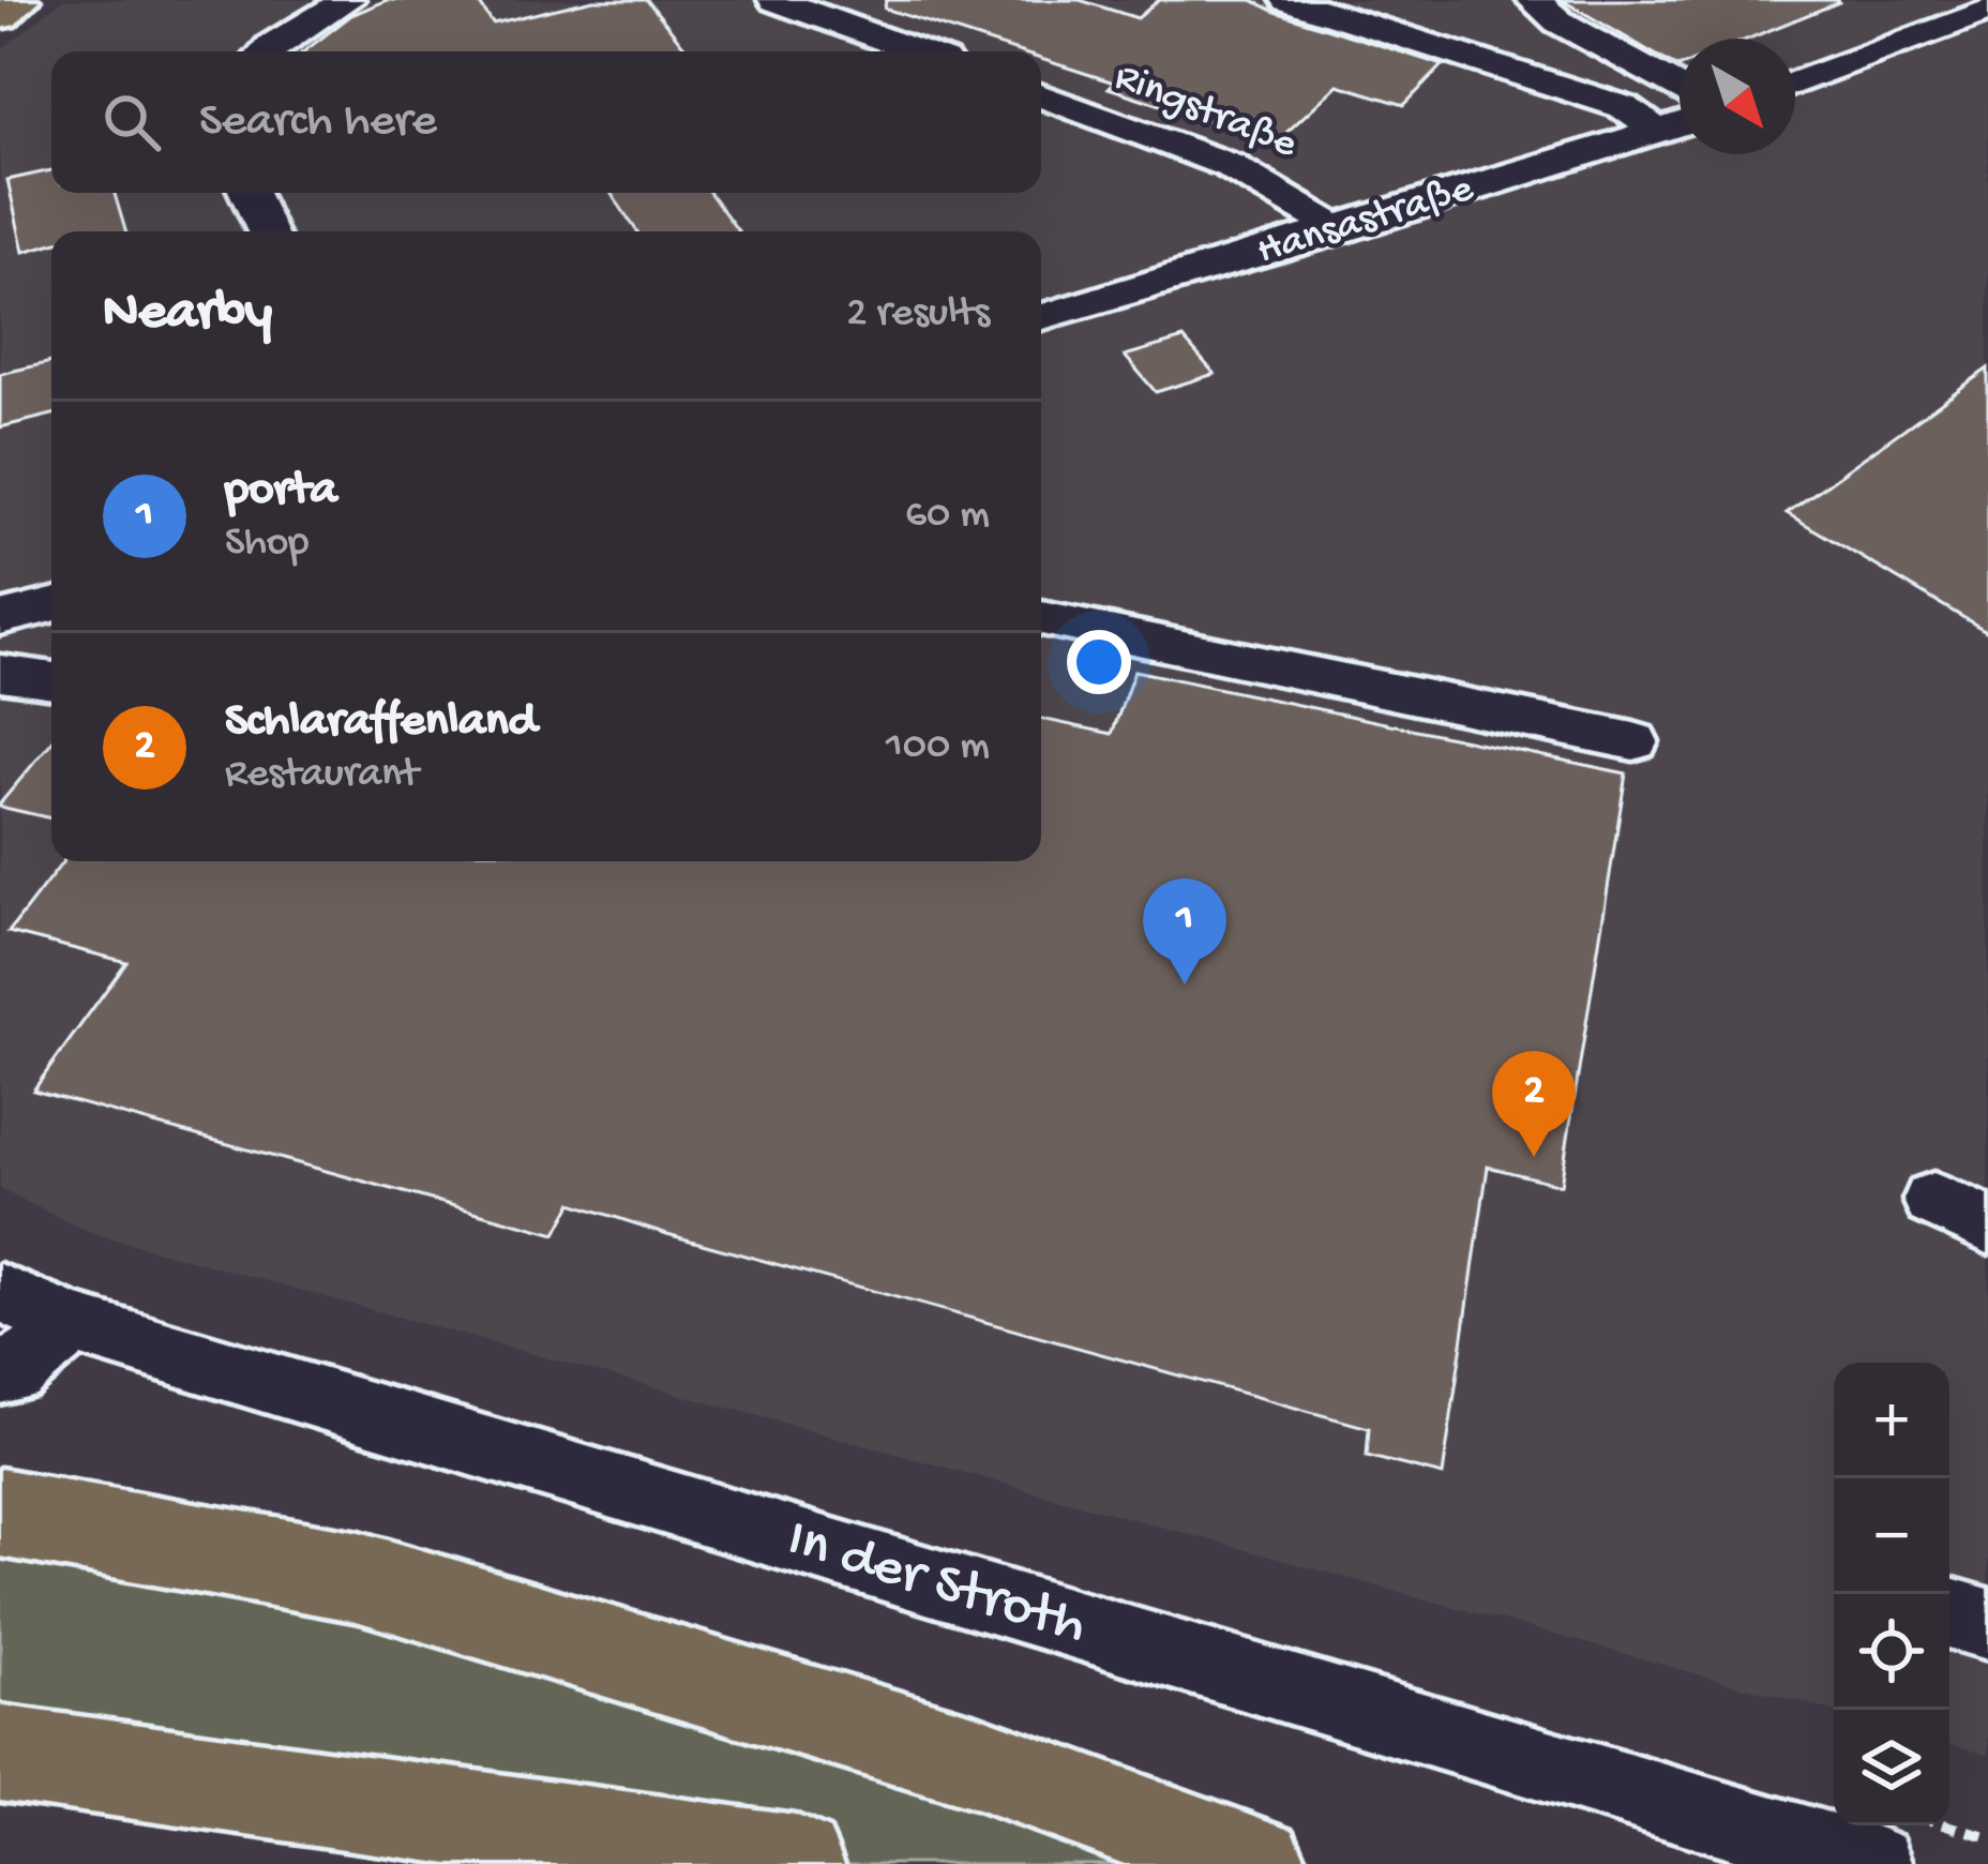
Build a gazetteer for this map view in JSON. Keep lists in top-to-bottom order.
{
  "streets": {
    "street": ["Ringstraße", "Hansastraße", "In der Stroth"]
  },
  "crossings": [
    ["Ringstraße", "Hansastraße"]
  ],
  "north": "bottom right",
  "page": {
    "search": "Search here",
    "heading": ["Nearby", "2 results"],
    "list": [
      {
        "mark": "1",
        "name": "porta",
        "note": "Shop",
        "value": "60 m"
      },
      {
        "mark": "2",
        "name": "Schlaraffenland",
        "note": "Restaurant",
        "value": "100 m"
      }
    ],
    "pins": ["1", "2"],
    "map_buttons": ["+", "−"]
  }
}
